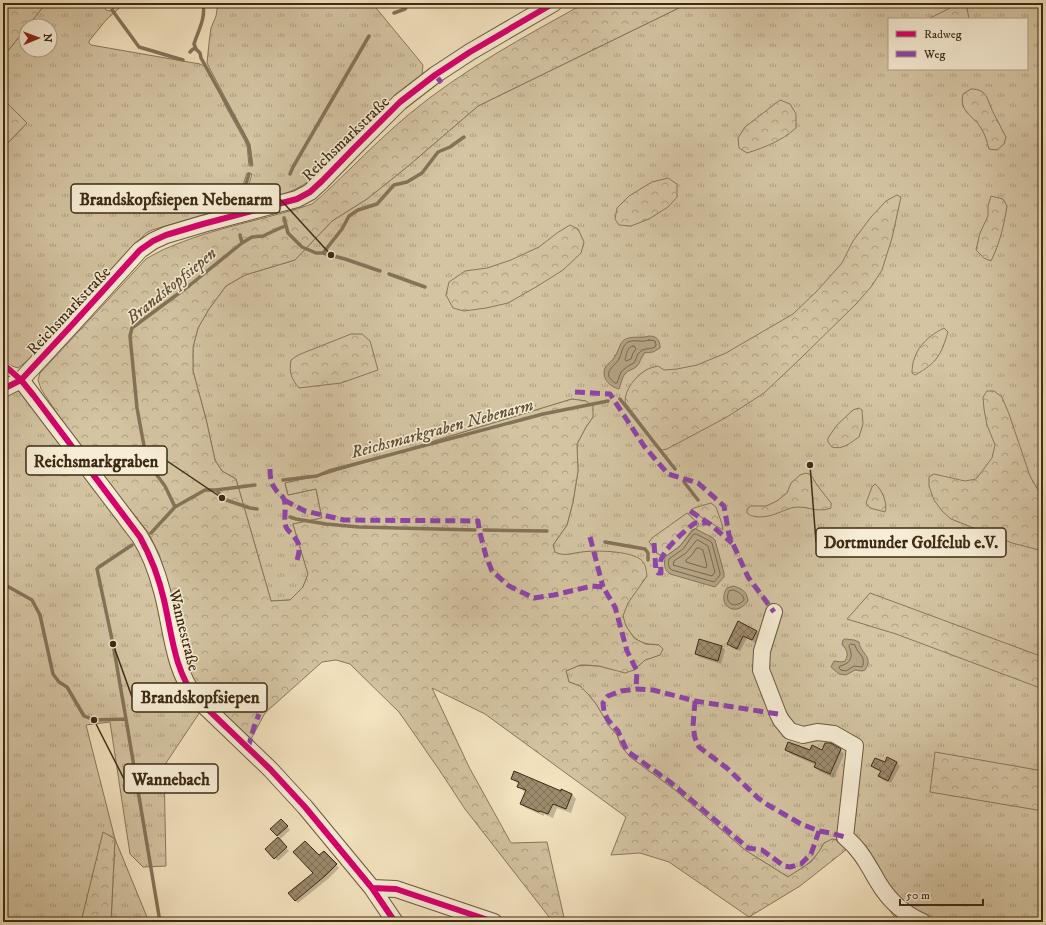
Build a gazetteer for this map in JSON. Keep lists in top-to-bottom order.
{
  "streets": {
    "street": ["Reichsmarkstraße", "Wannestraße"]
  },
  "crossings": [
    ["Reichsmarkstraße", "Wannestraße"]
  ],
  "water": ["Brandskopfsiepen", "Reichsmarkgraben Nebenarm"],
  "places": [
    "Brandskopfsiepen Nebenarm",
    "Dortmunder Golfclub e.V.",
    "Reichsmarkgraben",
    "Brandskopfsiepen",
    "Wannebach"
  ],
  "legend": ["Radweg", "Weg"],
  "scale_bar": "50 m",
  "north": "right"
}
